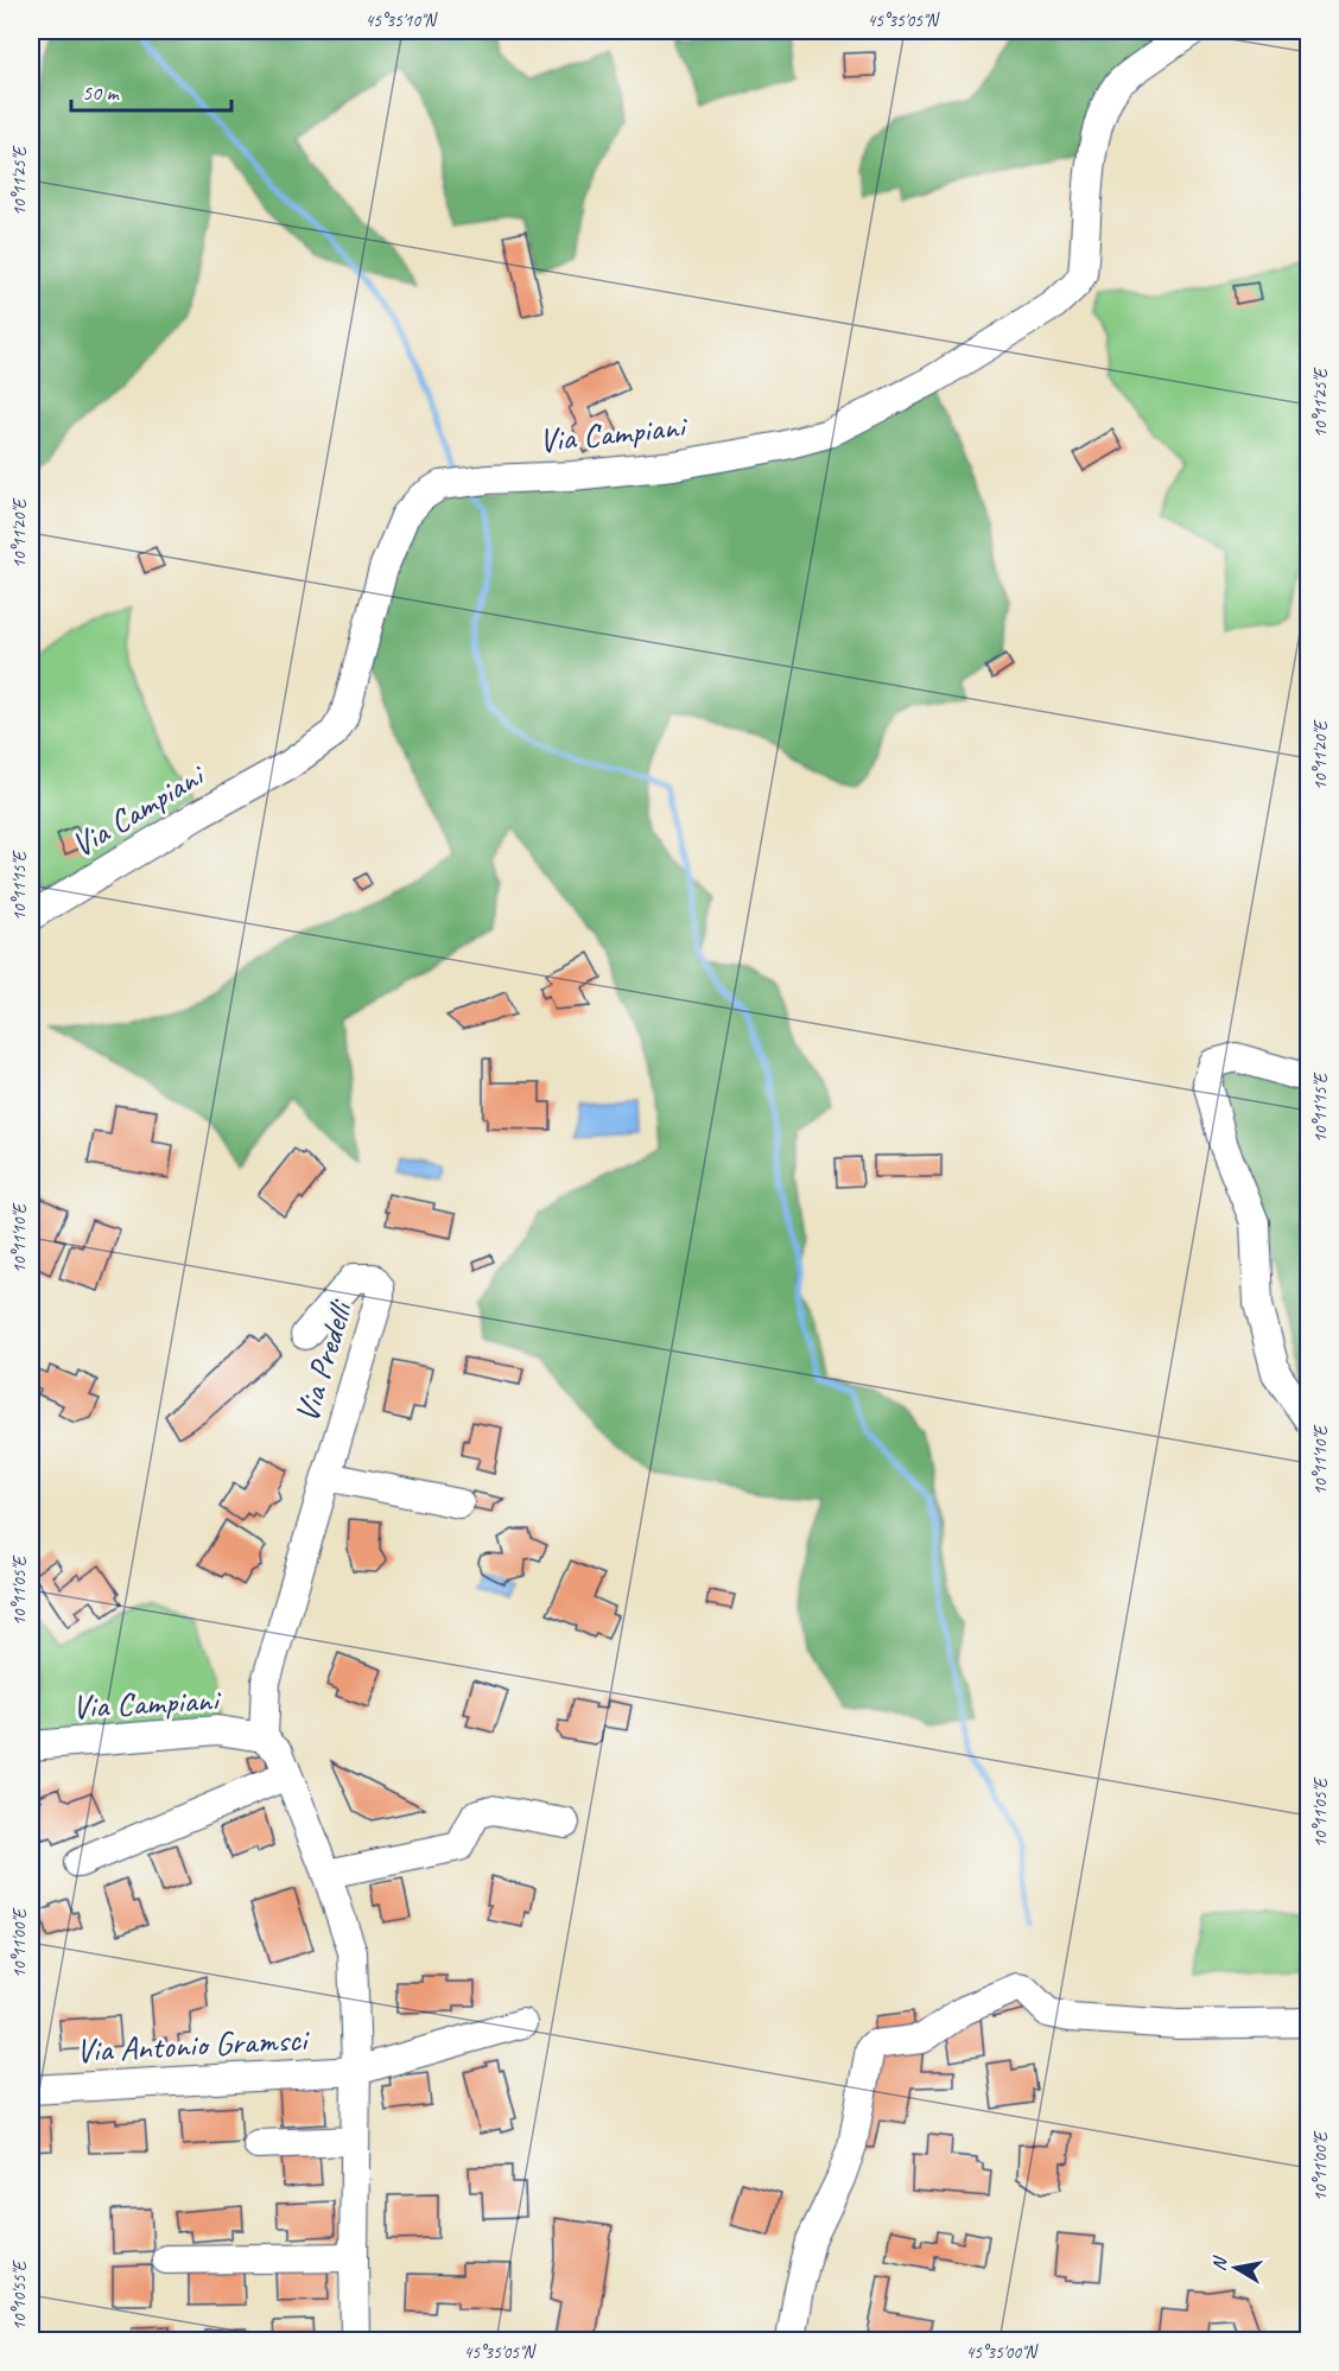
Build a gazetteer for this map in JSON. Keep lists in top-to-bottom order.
{
  "streets": {
    "street": ["Via Campiani", "Via Predelli", "Via Antonio Gramsci"]
  },
  "crossings": [
    ["Via Campiani", "Via Predelli"]
  ],
  "scale_bar": "50 m",
  "north": "left",
  "coordinates": [
    "45°35'10\"N",
    "45°35'05\"N",
    "10°11'25\"E",
    "10°11'20\"E",
    "10°11'15\"E",
    "10°11'10\"E",
    "10°11'05\"E",
    "10°11'00\"E",
    "10°10'55\"E",
    "45°35'00\"N"
  ]
}
